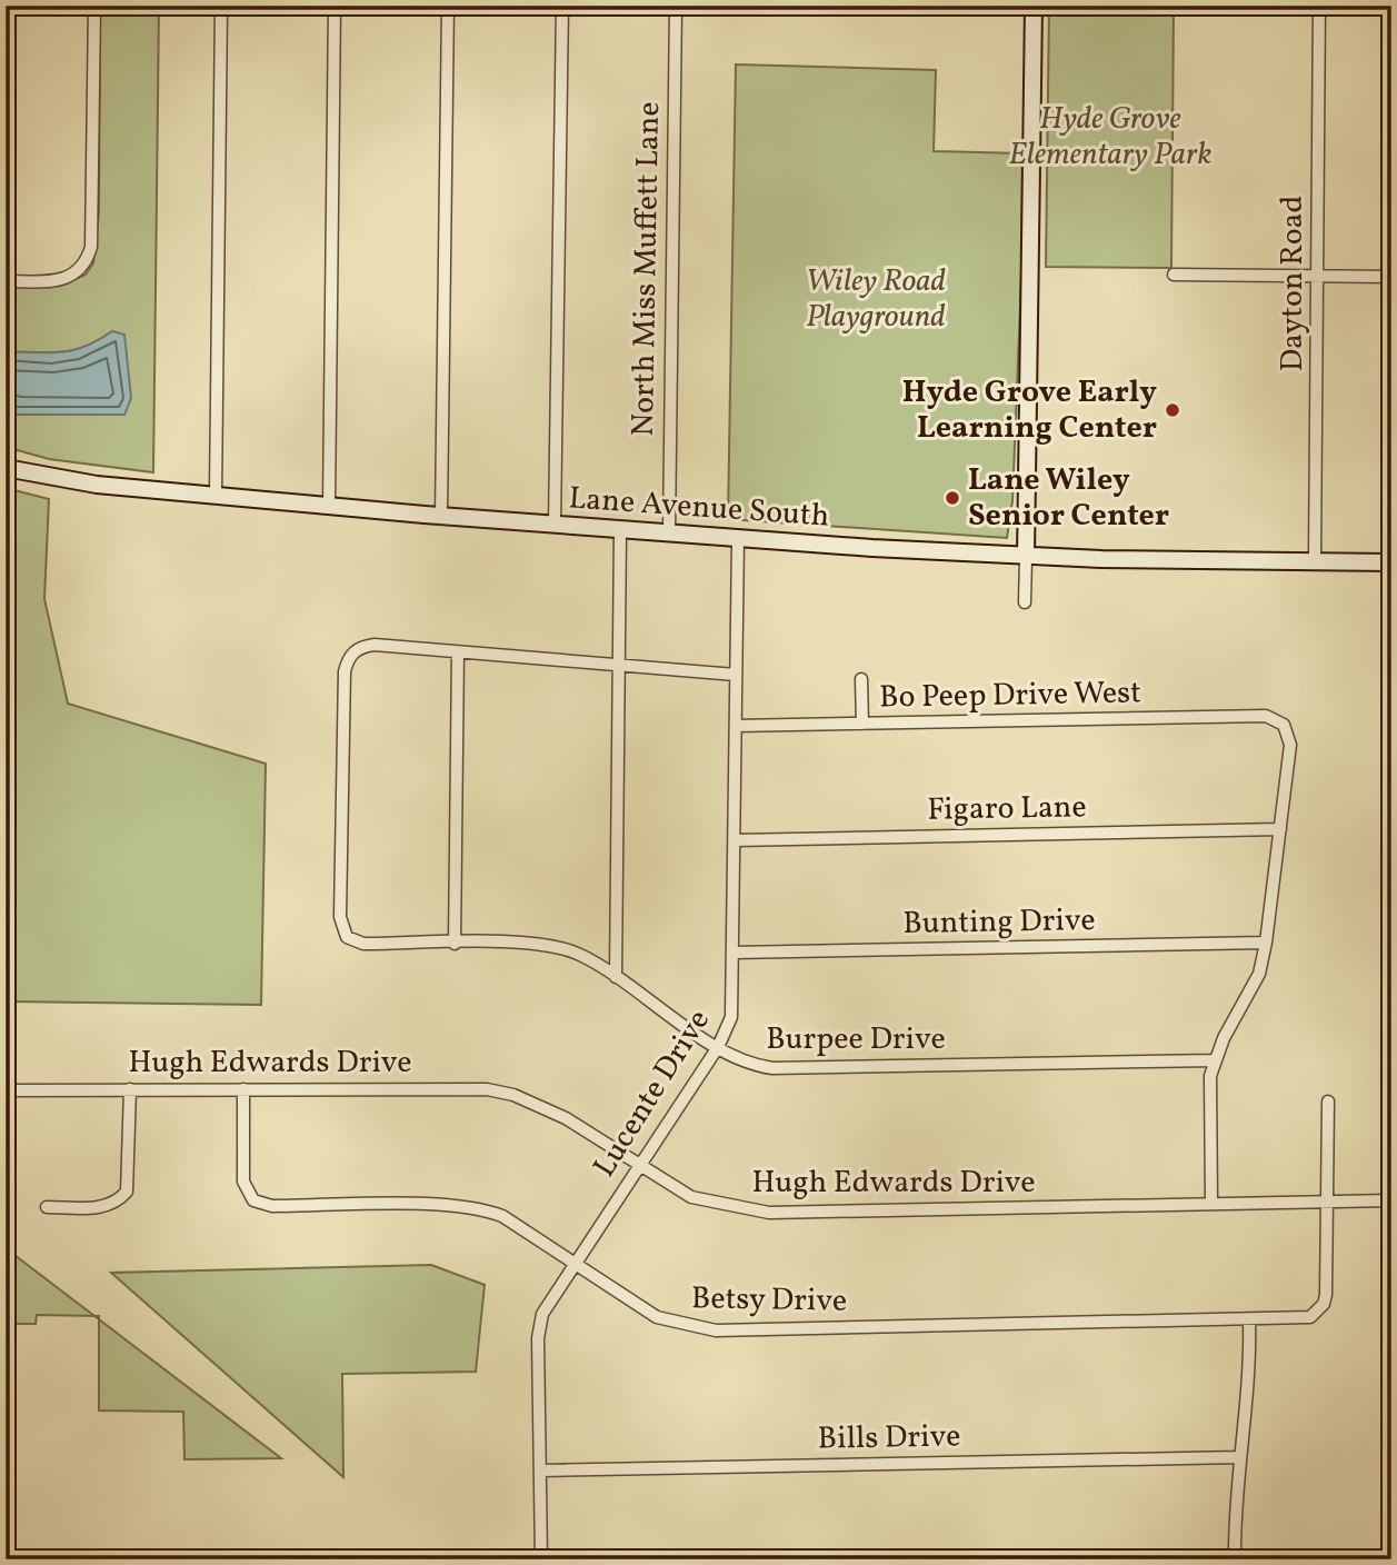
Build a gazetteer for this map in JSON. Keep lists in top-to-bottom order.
{
  "streets": {
    "main road": ["Lane Avenue South"],
    "street": [
      "North Miss Muffett Lane",
      "Dayton Road",
      "Bo Peep Drive West",
      "Figaro Lane",
      "Bunting Drive",
      "Burpee Drive",
      "Hugh Edwards Drive",
      "Lucente Drive",
      "Betsy Drive",
      "Bills Drive"
    ]
  },
  "crossings": [
    ["North Miss Muffett Lane", "Lane Avenue South"],
    ["Dayton Road", "Lane Avenue South"],
    ["Lane Avenue South", "Lucente Drive"],
    ["Bo Peep Drive West", "Figaro Lane"],
    ["Bo Peep Drive West", "Lucente Drive"],
    ["Figaro Lane", "Lucente Drive"],
    ["Bunting Drive", "Lucente Drive"],
    ["Burpee Drive", "Lucente Drive"],
    ["Hugh Edwards Drive", "Lucente Drive"],
    ["Hugh Edwards Drive", "Betsy Drive"],
    ["Lucente Drive", "Betsy Drive"],
    ["Lucente Drive", "Bills Drive"]
  ],
  "parks": ["Hyde Grove Elementary Park", "Wiley Road Playground"],
  "places": ["Hyde Grove Early Learning Center", "Lane Wiley Senior Center"]
}
